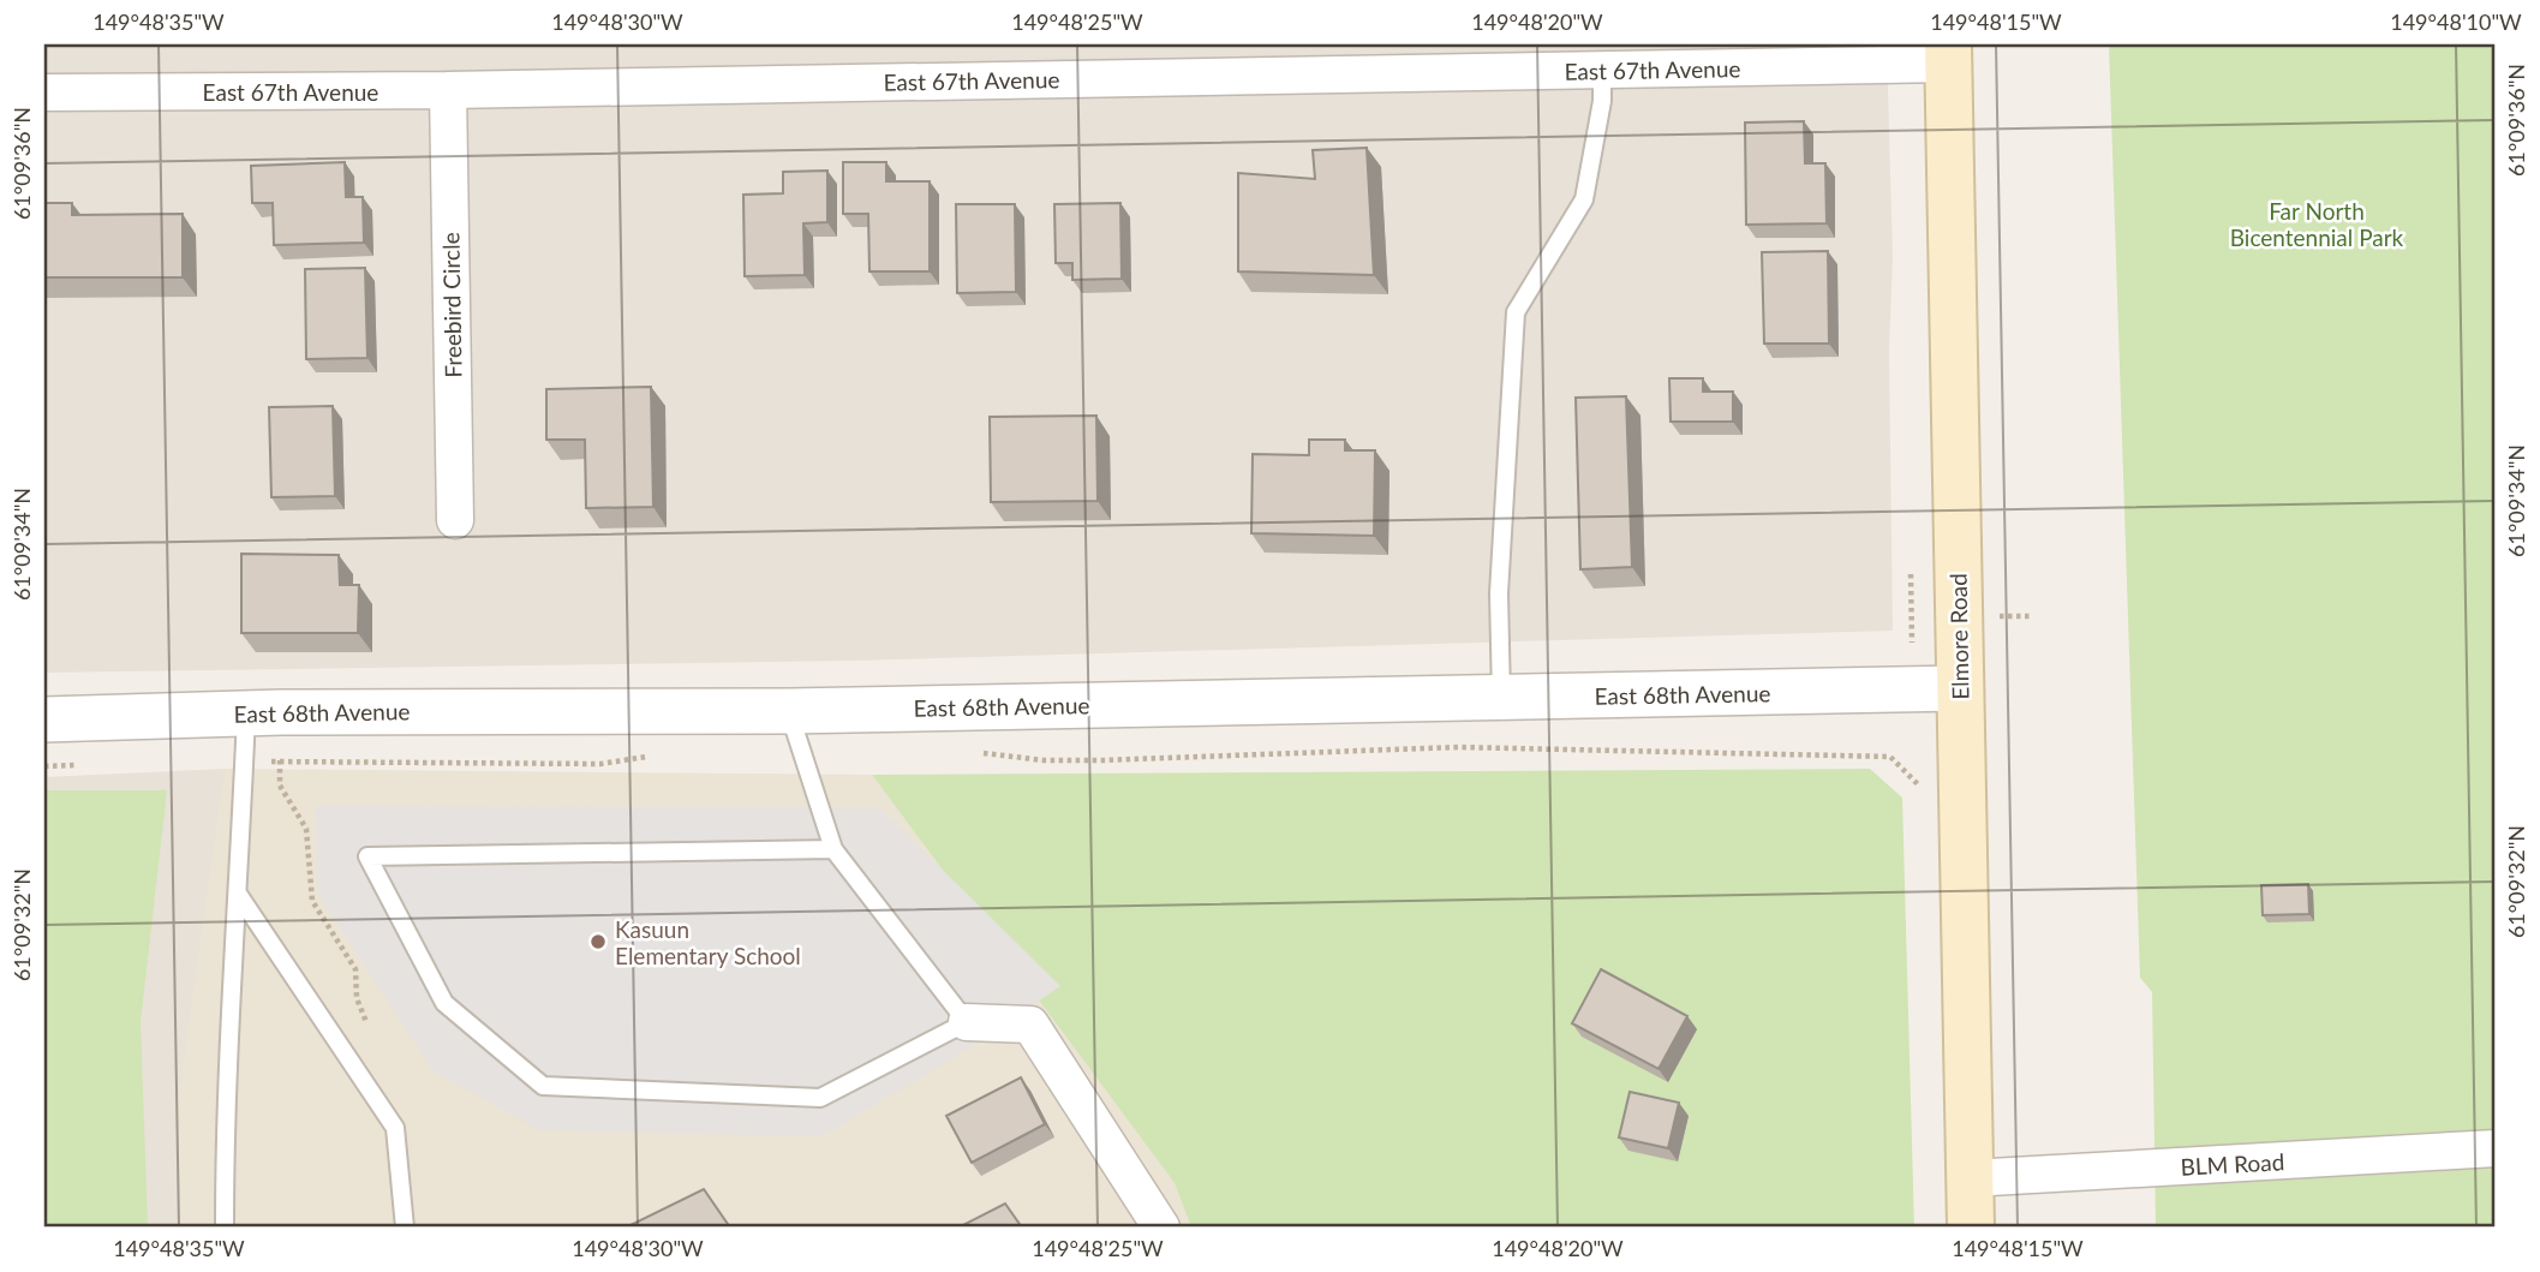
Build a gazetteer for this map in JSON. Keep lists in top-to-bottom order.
{
  "streets": {
    "main road": ["Elmore Road"],
    "street": [
      "East 67th Avenue",
      "Freebird Circle",
      "East 68th Avenue",
      "BLM Road"
    ]
  },
  "crossings": [
    ["East 67th Avenue", "Freebird Circle"],
    ["East 67th Avenue", "Elmore Road"],
    ["Elmore Road", "East 68th Avenue"],
    ["Elmore Road", "BLM Road"]
  ],
  "parks": ["Far North Bicentennial Park"],
  "places": ["Kasuun Elementary School"],
  "coordinates": [
    "149°48'35\"W",
    "149°48'30\"W",
    "149°48'25\"W",
    "149°48'20\"W",
    "149°48'15\"W",
    "149°48'10\"W",
    "61°09'36\"N",
    "61°09'34\"N",
    "61°09'32\"N"
  ]
}
